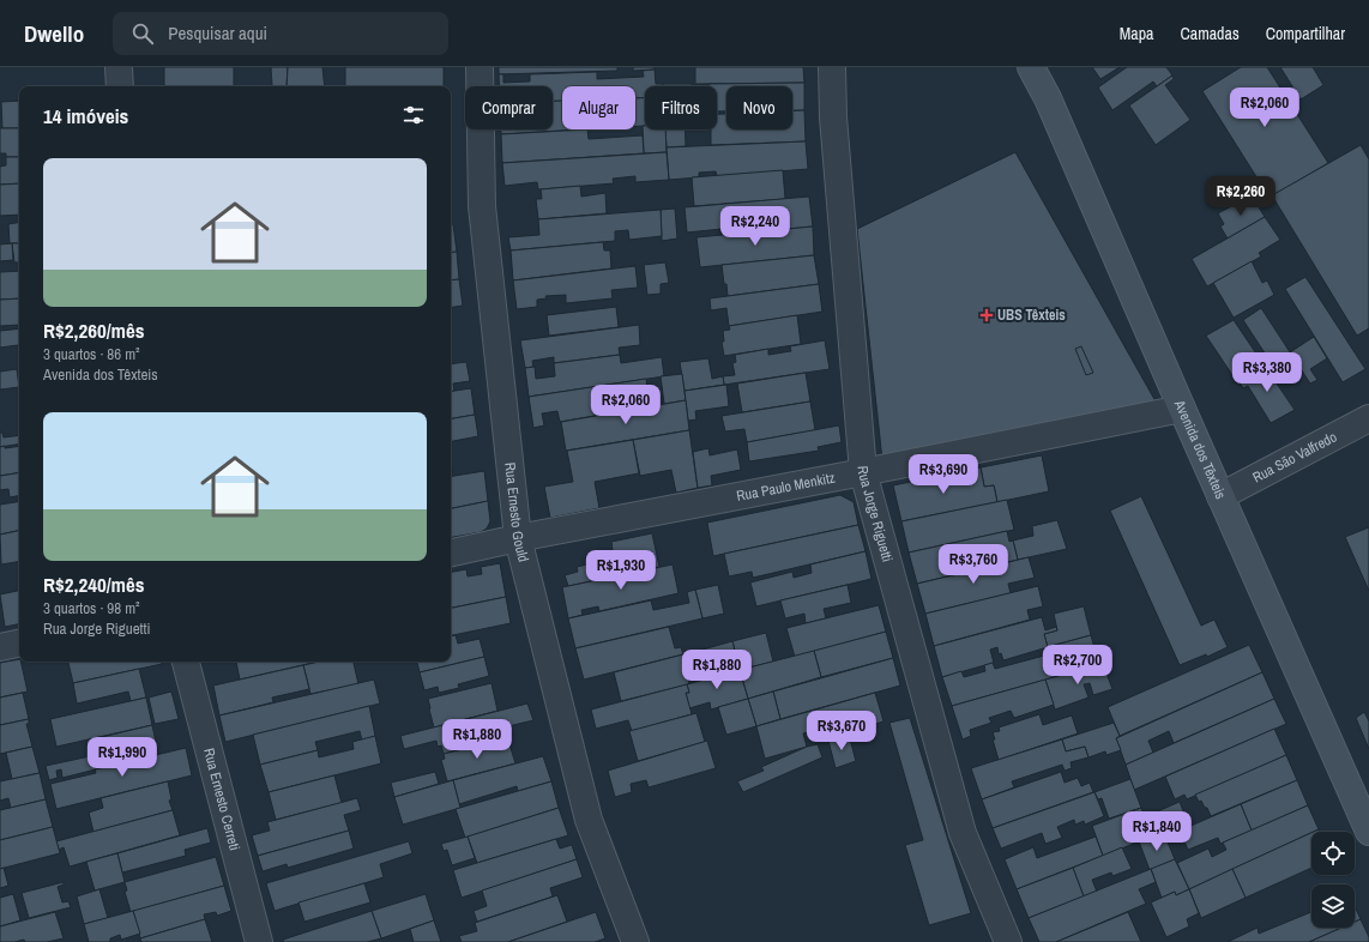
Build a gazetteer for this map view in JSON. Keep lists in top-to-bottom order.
{
  "streets": {
    "main road": ["Avenida dos Têxteis"],
    "street": [
      "Rua São Valfredo",
      "Rua Paulo Menkitz",
      "Rua Ernesto Gould",
      "Rua Jorge Riguetti",
      "Rua Ernesto Cerreti"
    ]
  },
  "crossings": [
    ["Avenida dos Têxteis", "Rua São Valfredo"],
    ["Avenida dos Têxteis", "Rua Paulo Menkitz"],
    ["Rua Paulo Menkitz", "Rua Ernesto Gould"],
    ["Rua Paulo Menkitz", "Rua Jorge Riguetti"]
  ],
  "places": {
    "health": ["UBS Têxteis"]
  },
  "page": {
    "header": "Dwello",
    "search": "Pesquisar aqui",
    "nav": ["Mapa", "Camadas", "Compartilhar"],
    "chip": [
      "Comprar",
      "Alugar",
      "Filtros",
      "Novo"
    ],
    "heading": "14 imóveis",
    "price": [
      "R$2,060",
      "R$2,260",
      "R$2,240",
      "R$3,380",
      "R$2,060",
      "R$3,690",
      "R$3,760",
      "R$1,930",
      "R$2,700",
      "R$1,880",
      "R$3,670",
      "R$1,880",
      "R$1,990",
      "R$1,840"
    ],
    "list": [
      {
        "name": "R$2,260/mês",
        "note": "3 quartos · 86 m² · Avenida dos Têxteis"
      },
      {
        "name": "R$2,240/mês",
        "note": "3 quartos · 98 m² · Rua Jorge Riguetti"
      }
    ]
  }
}
